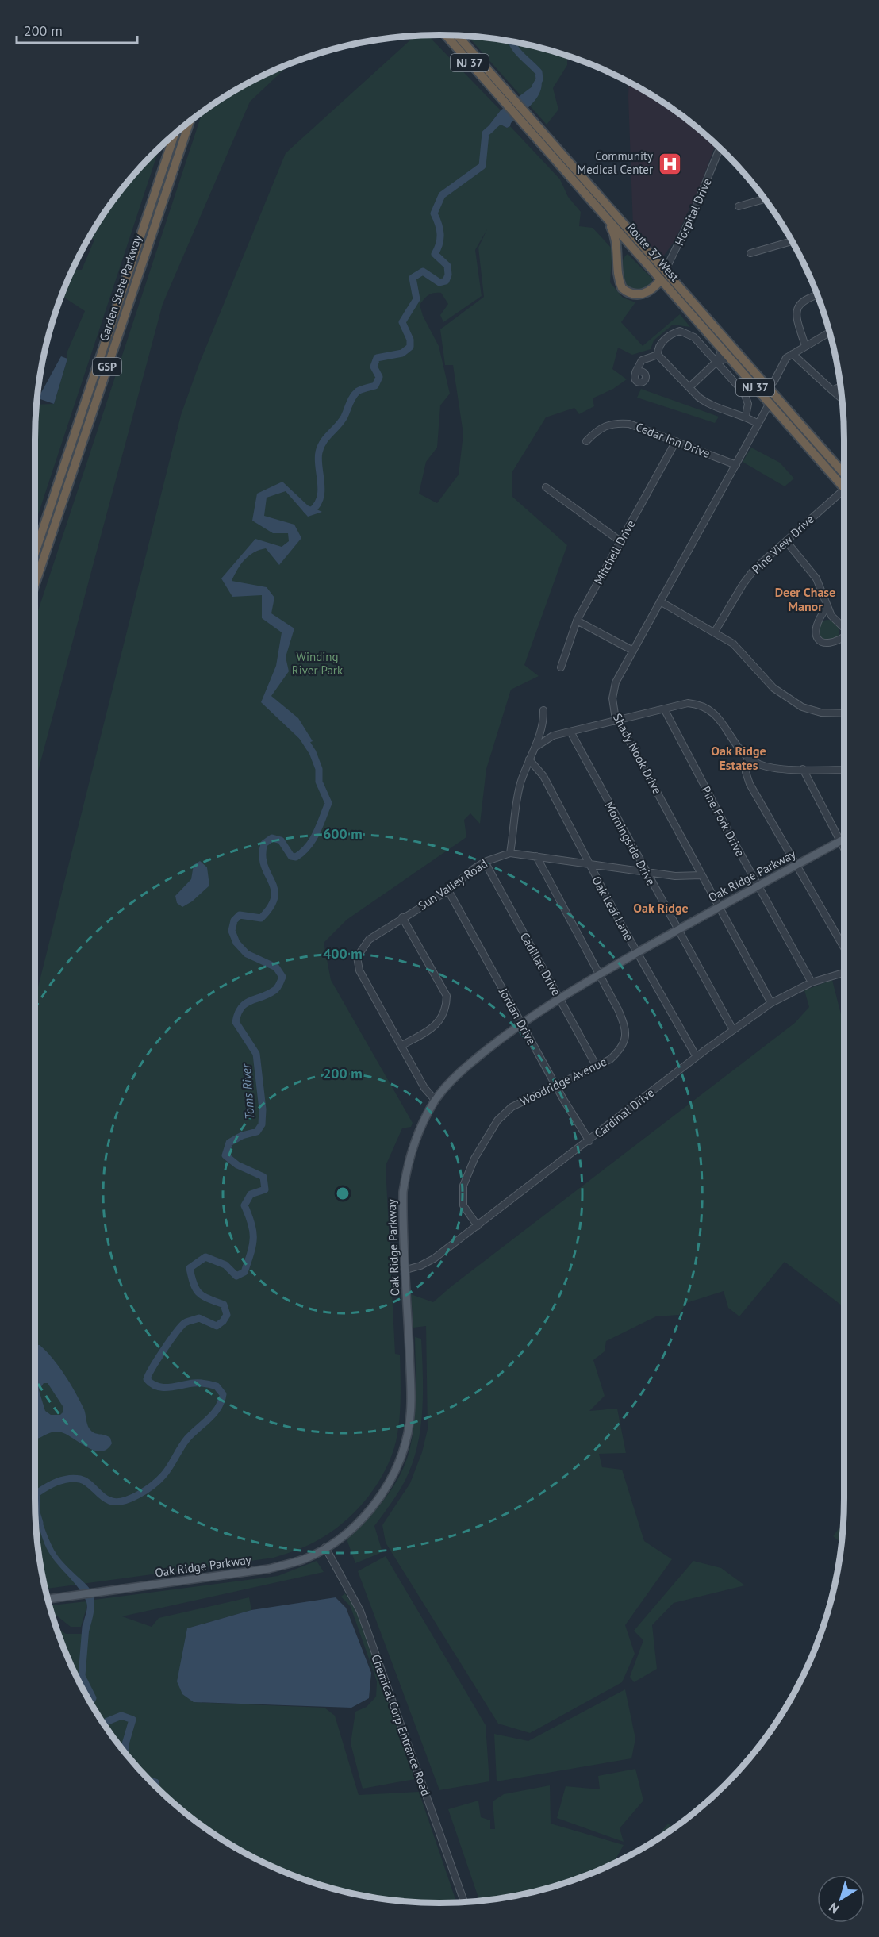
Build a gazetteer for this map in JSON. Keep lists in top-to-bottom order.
{
  "streets": {
    "highway": [
      "NJ 37",
      "Route 37 West",
      "Garden State Parkway",
      "GSP"
    ],
    "main road": ["Oak Ridge Parkway"],
    "street": [
      "Hospital Drive",
      "Cedar Inn Drive",
      "Pine View Drive",
      "Mitchell Drive",
      "Shady Nook Drive",
      "Pine Fork Drive",
      "Morningside Drive",
      "Sun Valley Road",
      "Oak Leaf Lane",
      "Cadillac Drive",
      "Jordan Drive",
      "Woodridge Avenue",
      "Cardinal Drive",
      "Chemical Corp Entrance Road"
    ]
  },
  "crossings": [
    ["Hospital Drive", "Route 37 West"],
    ["Route 37 West", "Shady Nook Drive"],
    ["Cedar Inn Drive", "Mitchell Drive"],
    ["Cedar Inn Drive", "Shady Nook Drive"],
    ["Shady Nook Drive", "Oak Ridge Parkway"],
    ["Shady Nook Drive", "Sun Valley Road"],
    ["Shady Nook Drive", "Cardinal Drive"],
    ["Pine Fork Drive", "Oak Ridge Parkway"],
    ["Pine Fork Drive", "Cardinal Drive"],
    ["Morningside Drive", "Oak Ridge Parkway"],
    ["Morningside Drive", "Sun Valley Road"],
    ["Morningside Drive", "Cardinal Drive"],
    ["Oak Ridge Parkway", "Sun Valley Road"],
    ["Oak Ridge Parkway", "Oak Leaf Lane"],
    ["Oak Ridge Parkway", "Cadillac Drive"],
    ["Oak Ridge Parkway", "Jordan Drive"],
    ["Oak Ridge Parkway", "Woodridge Avenue"],
    ["Oak Ridge Parkway", "Cardinal Drive"],
    ["Oak Ridge Parkway", "Chemical Corp Entrance Road"],
    ["Sun Valley Road", "Oak Leaf Lane"],
    ["Sun Valley Road", "Cadillac Drive"],
    ["Sun Valley Road", "Jordan Drive"],
    ["Sun Valley Road", "Woodridge Avenue"],
    ["Oak Leaf Lane", "Cardinal Drive"],
    ["Cadillac Drive", "Woodridge Avenue"],
    ["Jordan Drive", "Woodridge Avenue"],
    ["Jordan Drive", "Cardinal Drive"],
    ["Woodridge Avenue", "Cardinal Drive"]
  ],
  "districts": ["Deer Chase Manor", "Oak Ridge Estates", "Oak Ridge"],
  "water": ["Toms River"],
  "parks": ["Winding River Park"],
  "places": {
    "hospital": ["Community Medical Center"]
  },
  "scale_bar": "200 m",
  "north": "bottom left",
  "rings": ["600 m", "400 m", "200 m"]
}
